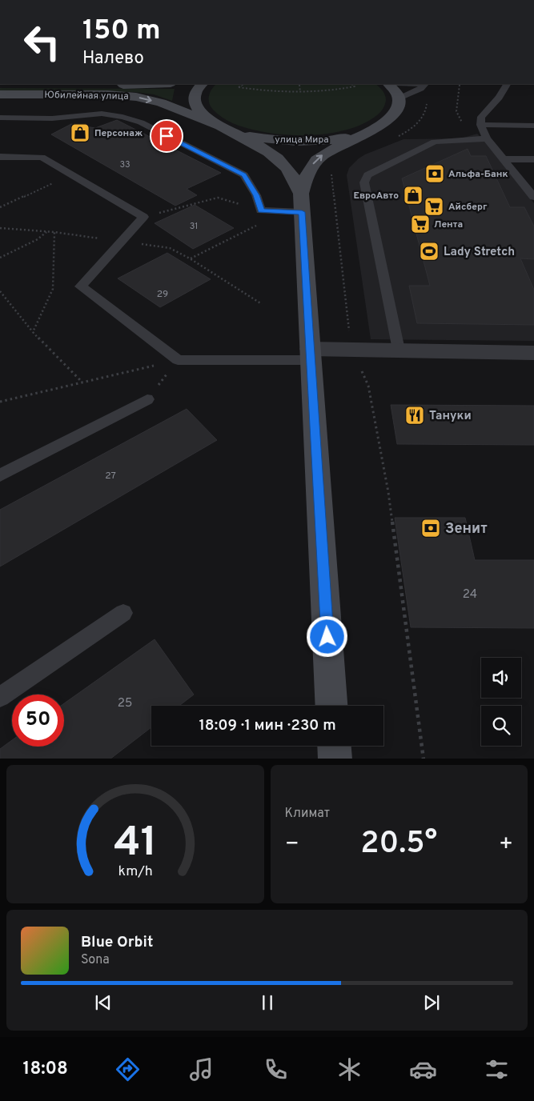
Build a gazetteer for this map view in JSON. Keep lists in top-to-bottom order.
{
  "streets": {
    "main road": ["Юбилейная улица", "улица Мира"]
  },
  "crossings": [
    ["Юбилейная улица", "улица Мира"]
  ],
  "places": {
    "shop": ["Персонаж", "ЕвроАвто"],
    "bank": ["Альфа-Банк", "Зенит"],
    "supermarket": ["Айсберг", "Лента"],
    "sports": ["Lady Stretch"],
    "restaurant": ["Тануки"]
  },
  "house_numbers": [
    "33",
    "31",
    "29",
    "27",
    "24",
    "25"
  ],
  "page": {
    "turn": ["150 m", "Налево"],
    "limit": "50",
    "trip": "18:09 · 1 мин · 230 m",
    "tile": "Климат",
    "heat": ["−", "20.5°", "+"],
    "song": ["Blue Orbit", "Sona"],
    "tabs": "18:08",
    "gauge": ["41", "km/h"]
  }
}
